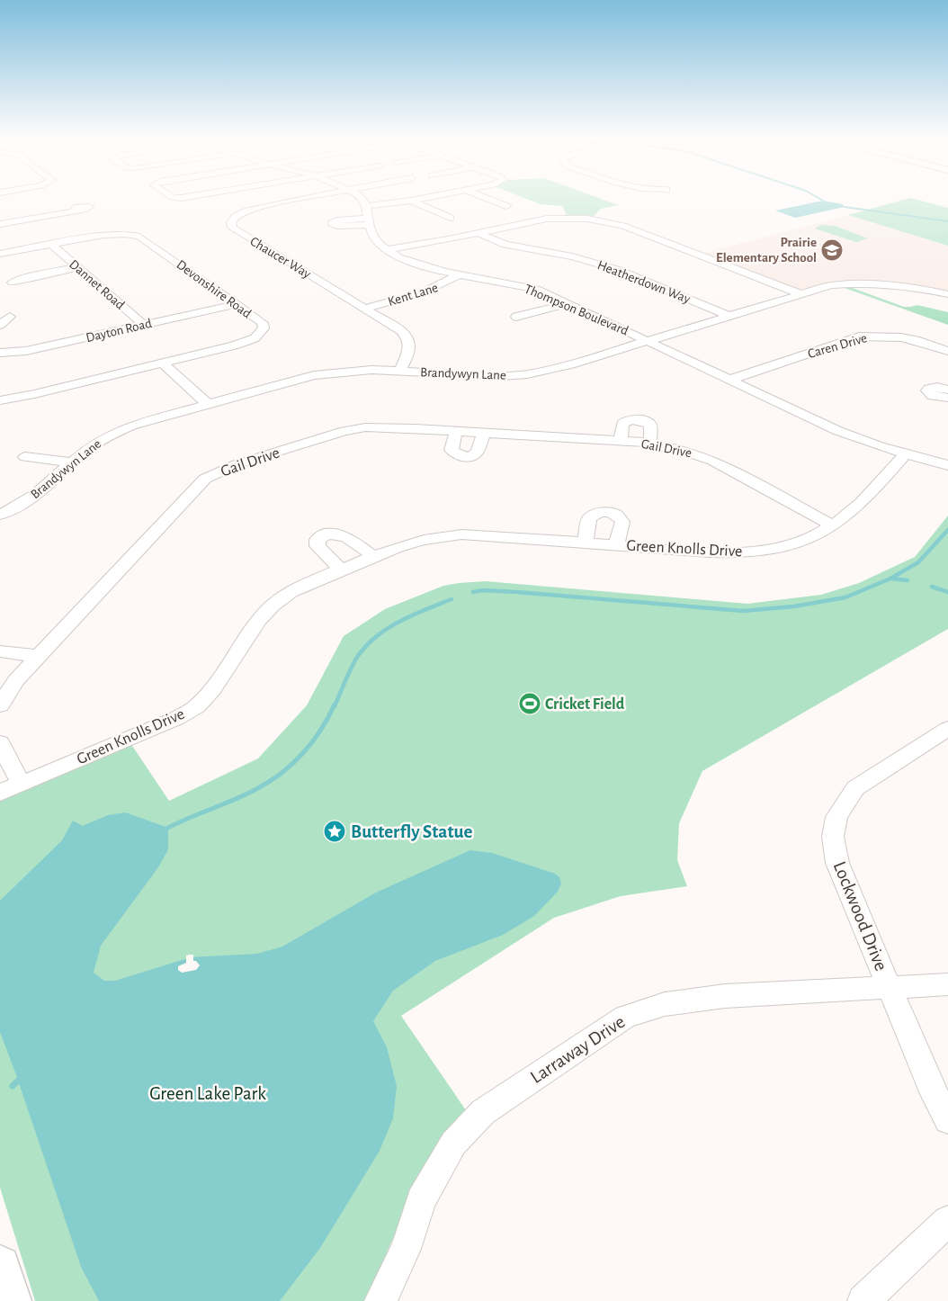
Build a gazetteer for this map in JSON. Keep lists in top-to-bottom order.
{
  "streets": {
    "street": [
      "Chaucer Way",
      "Heatherdown Way",
      "Dannet Road",
      "Devonshire Road",
      "Kent Lane",
      "Thompson Boulevard",
      "Dayton Road",
      "Caren Drive",
      "Brandywyn Lane",
      "Gail Drive",
      "Green Knolls Drive",
      "Lockwood Drive",
      "Larraway Drive"
    ]
  },
  "crossings": [
    ["Chaucer Way", "Kent Lane"],
    ["Chaucer Way", "Brandywyn Lane"],
    ["Heatherdown Way", "Brandywyn Lane"],
    ["Dannet Road", "Devonshire Road"],
    ["Dannet Road", "Dayton Road"],
    ["Devonshire Road", "Dayton Road"],
    ["Kent Lane", "Thompson Boulevard"],
    ["Thompson Boulevard", "Caren Drive"],
    ["Thompson Boulevard", "Brandywyn Lane"],
    ["Thompson Boulevard", "Green Knolls Drive"],
    ["Gail Drive", "Green Knolls Drive"],
    ["Lockwood Drive", "Larraway Drive"]
  ],
  "parks": ["Green Lake Park"],
  "places": {
    "school or university": ["Prairie Elementary School"],
    "sports": ["Cricket Field"],
    "place": ["Butterfly Statue"]
  }
}
